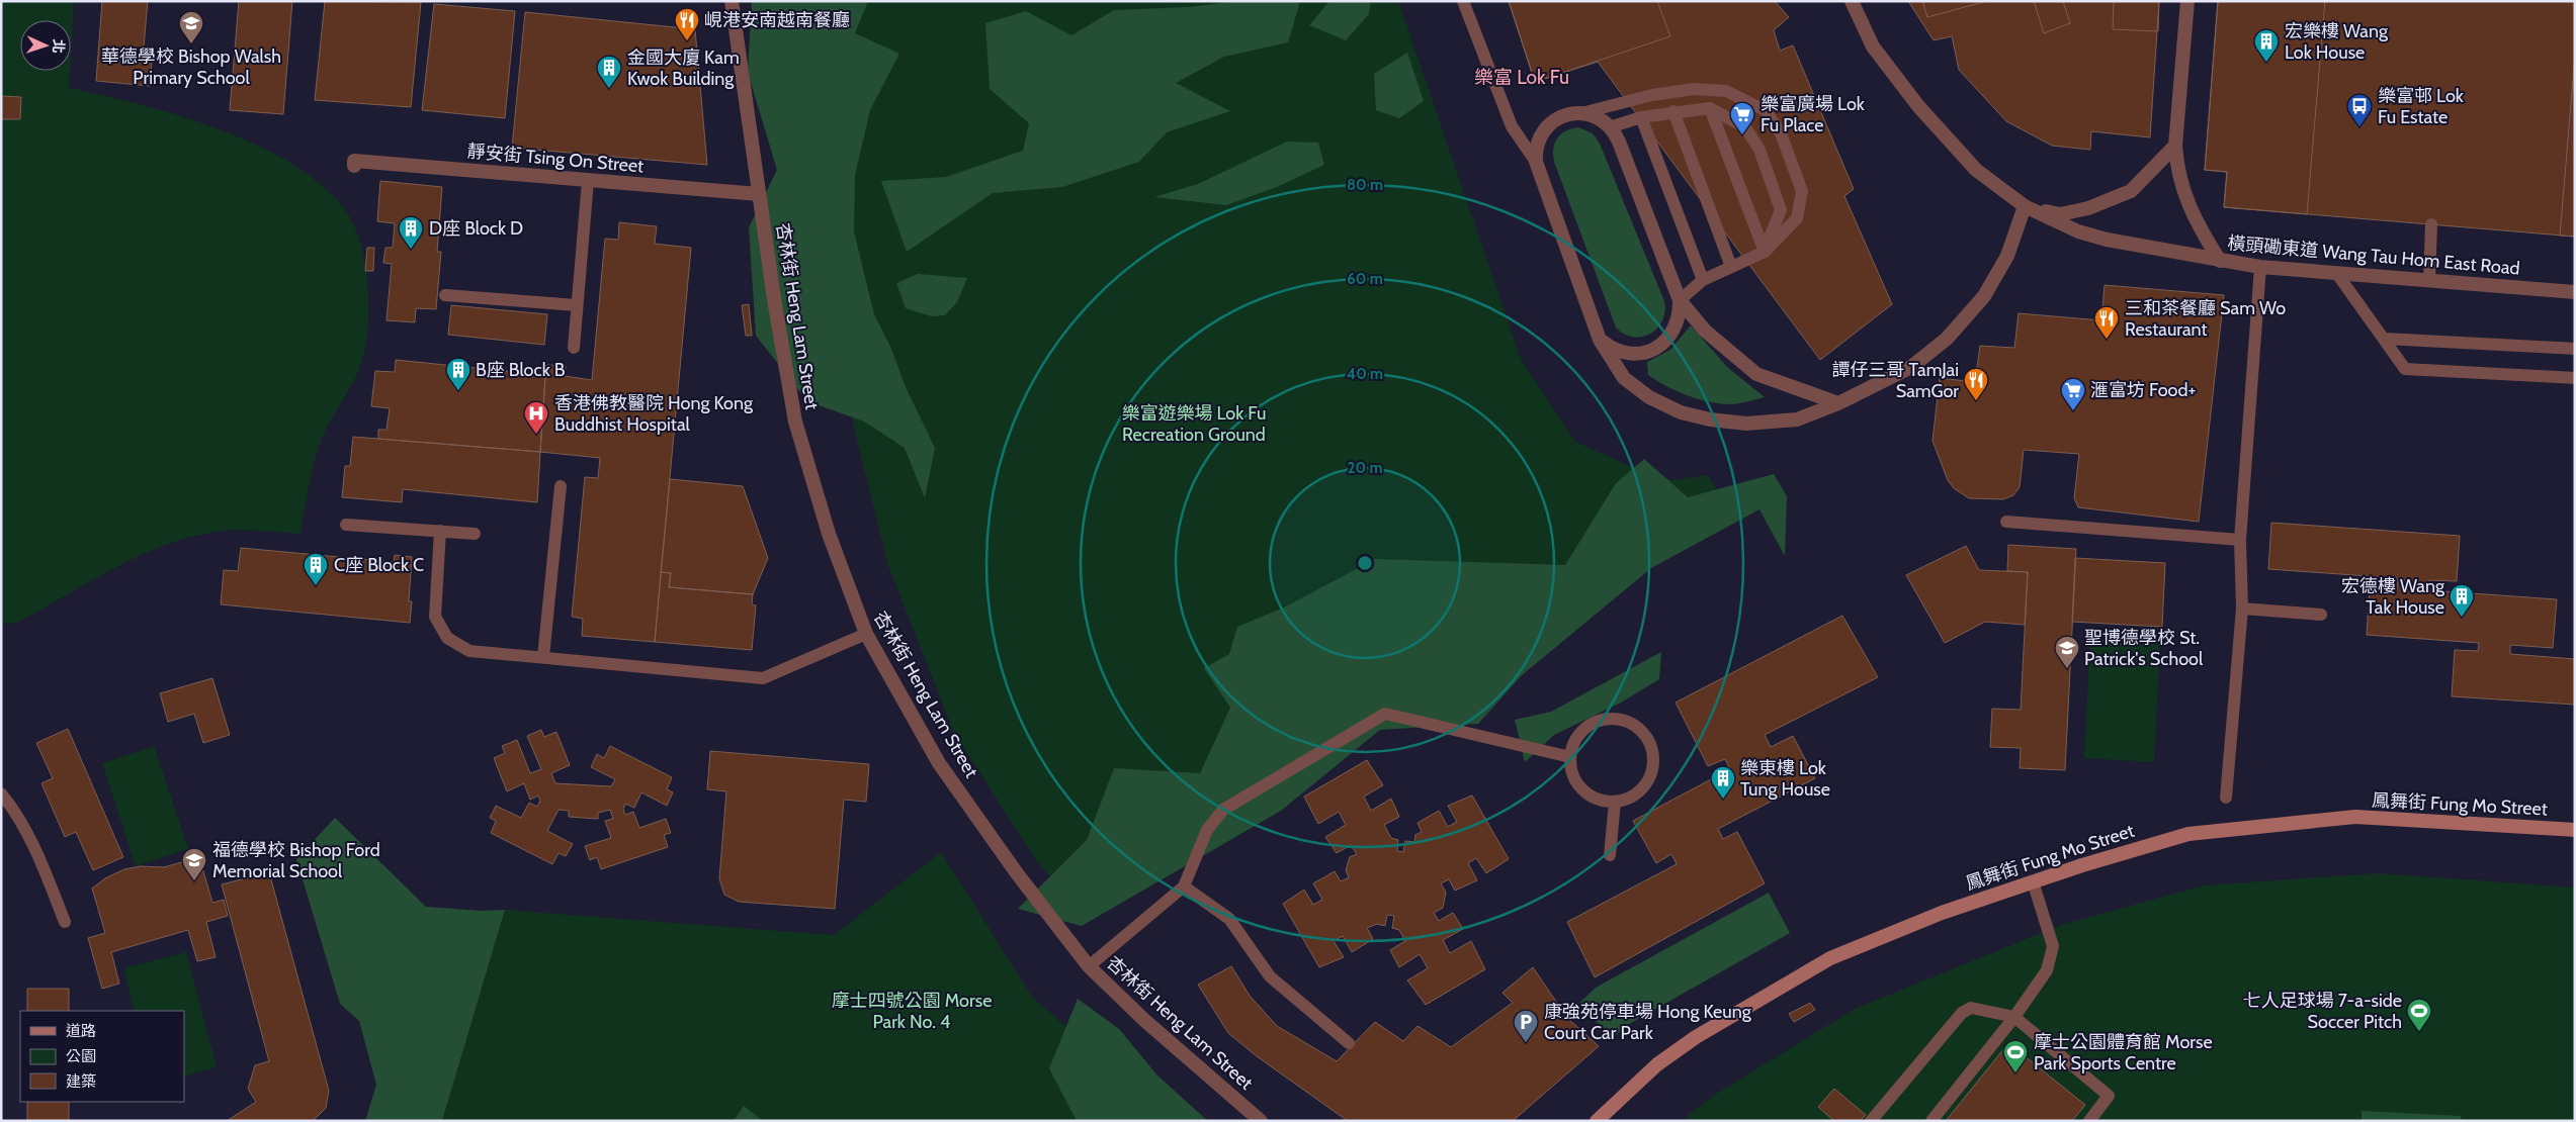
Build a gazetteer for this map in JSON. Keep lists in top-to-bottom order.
{
  "streets": {
    "main road": ["鳳舞街 Fung Mo Street"],
    "street": ["靜安街 Tsing On Street", "橫頭磡東道 Wang Tau Hom East Road", "杏林街 Heng Lam Street"]
  },
  "crossings": [
    ["靜安街 Tsing On Street", "杏林街 Heng Lam Street"]
  ],
  "districts": ["樂富 Lok Fu"],
  "parks": ["樂富遊樂場 Lok Fu Recreation Ground", "摩士四號公園 Morse Park No. 4"],
  "places": {
    "restaurant": ["峴港安南越南餐廳", "三和茶餐廳 Sam Wo Restaurant", "譚仔三哥 TamJai SamGor"],
    "school or university": ["華德學校 Bishop Walsh Primary School", "聖博德學校 St. Patrick's School", "福德學校 Bishop Ford Memorial School"],
    "building": [
      "宏樂樓 Wang Lok House",
      "金國大廈 Kam Kwok Building",
      "D座 Block D",
      "B座 Block B",
      "C座 Block C",
      "宏德樓 Wang Tak House",
      "樂東樓 Lok Tung House"
    ],
    "bus stop": ["樂富邨 Lok Fu Estate"],
    "supermarket": ["樂富廣場 Lok Fu Place", "滙富坊 Food+"],
    "hospital": ["香港佛教醫院 Hong Kong Buddhist Hospital"],
    "sports": ["七人足球場 7-a-side Soccer Pitch", "摩士公園體育館 Morse Park Sports Centre"],
    "parking": ["康強苑停車場 Hong Keung Court Car Park"]
  },
  "legend": ["道路", "公園", "建築"],
  "north": "right",
  "rings": [
    "80 m",
    "60 m",
    "40 m",
    "20 m"
  ]
}
